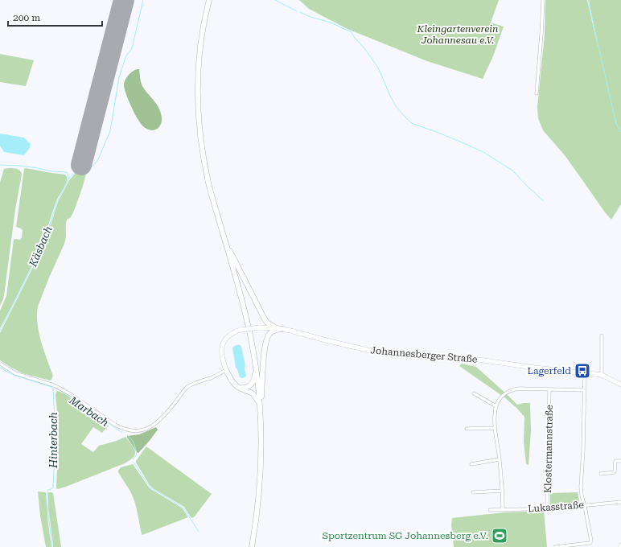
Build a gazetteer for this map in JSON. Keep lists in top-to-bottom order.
{
  "streets": {
    "street": ["Johannesberger Straße", "Klostermannstraße", "Lukasstraße"]
  },
  "crossings": [
    ["Klostermannstraße", "Lukasstraße"]
  ],
  "water": ["Käsbach", "Marbach", "Hinterbach"],
  "parks": ["Kleingartenverein Johannesau e.V."],
  "places": {
    "bus stop": ["Lagerfeld"],
    "sports": ["Sportzentrum SG Johannesberg e.V."]
  },
  "scale_bar": "200 m"
}
